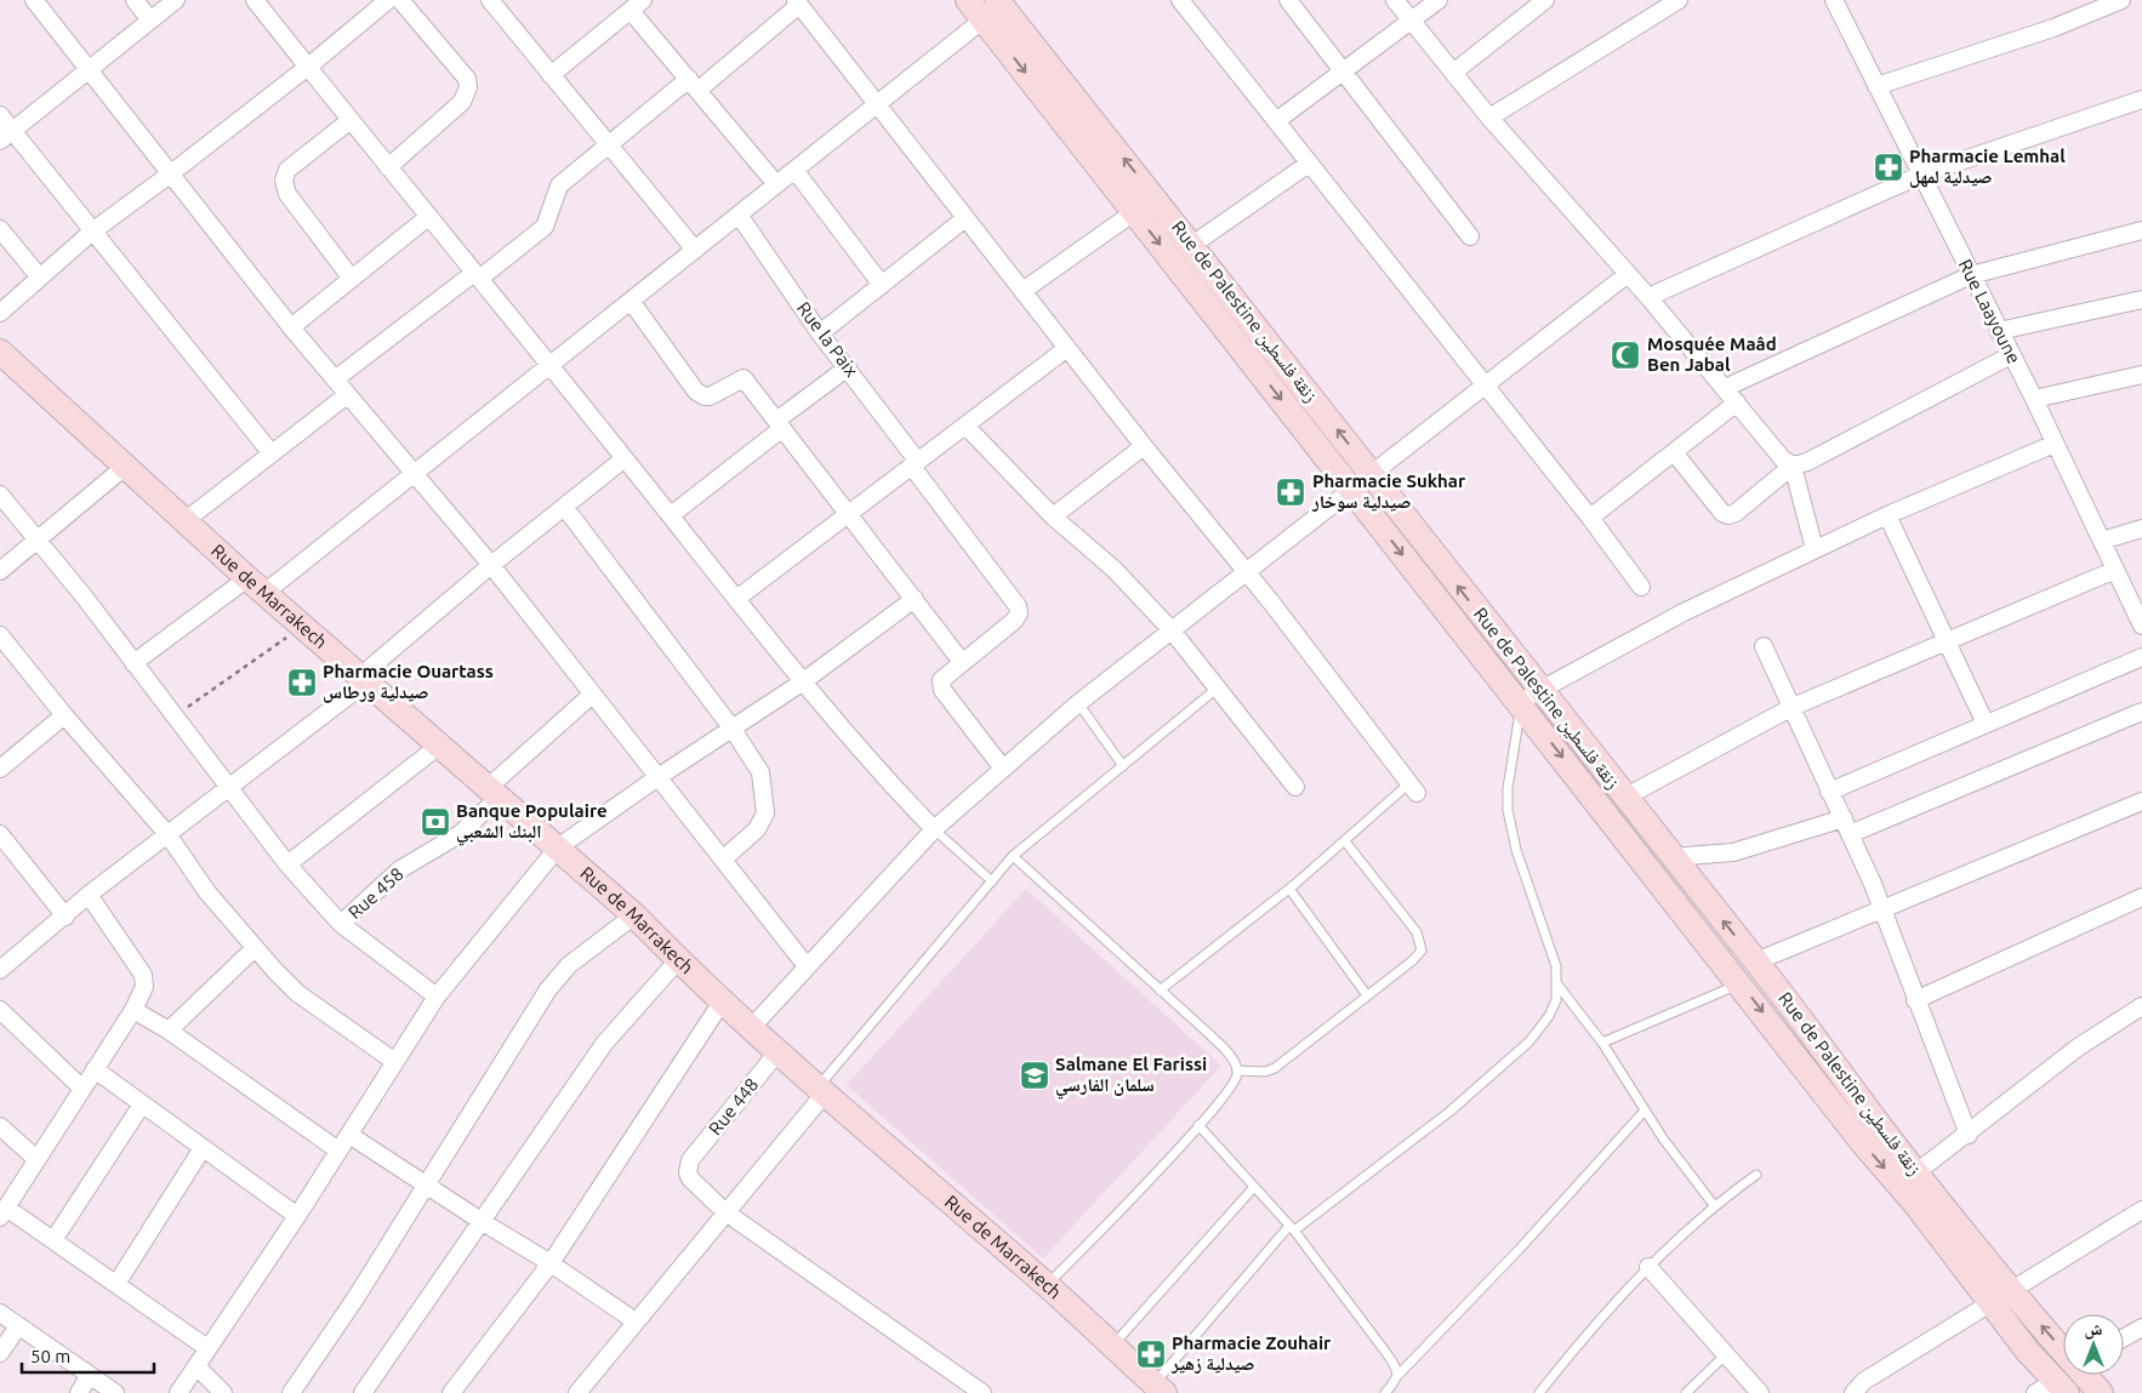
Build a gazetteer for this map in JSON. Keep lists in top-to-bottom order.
{
  "streets": {
    "main road": ["Rue de Palestine زنقة فلسطين", "Rue de Marrakech"],
    "street": [
      "Rue Laayoune",
      "Rue la Paix",
      "Rue 458",
      "Rue 448"
    ]
  },
  "crossings": [
    ["Rue de Marrakech", "Rue 458"],
    ["Rue de Marrakech", "Rue 448"]
  ],
  "places": {
    "pharmacy": [
      "Pharmacie Lemhal صيدلية لمهل",
      "Pharmacie Sukhar صيدلية سوخار",
      "Pharmacie Ouartass صيدلية ورطاس",
      "Pharmacie Zouhair صيدلية زهير"
    ],
    "mosque": ["Mosquée Maâd Ben Jabal"],
    "bank": ["Banque Populaire البنك الشعبي"],
    "school or university": ["Salmane El Farissi سلمان الفارسي"]
  },
  "scale_bar": "50 m",
  "north": "top"
}
